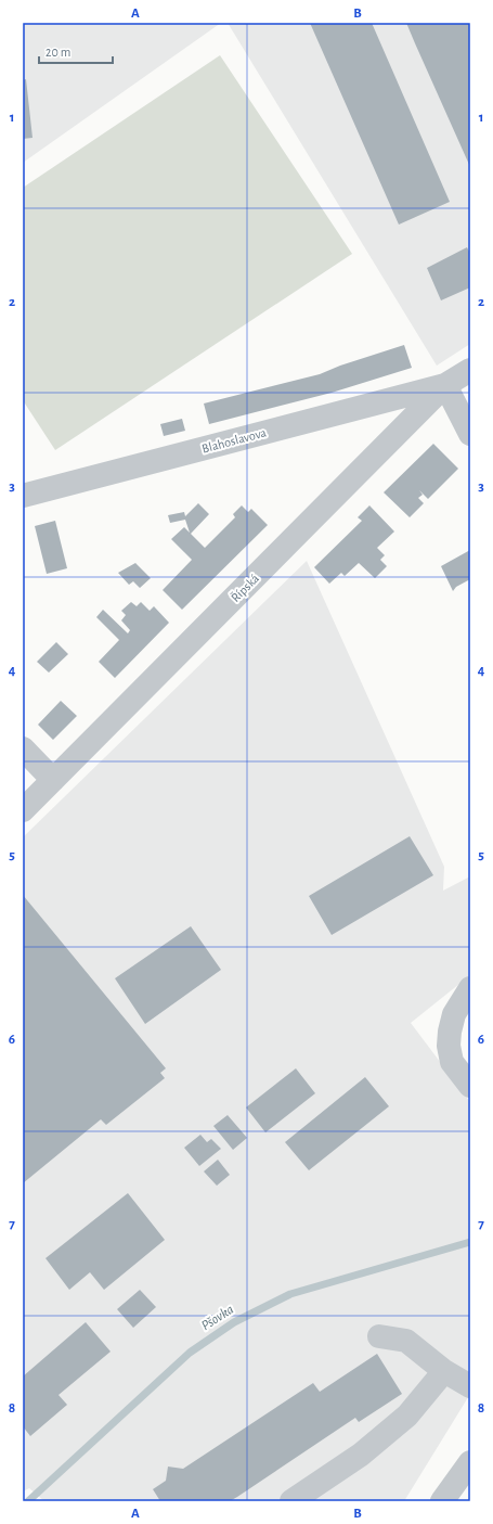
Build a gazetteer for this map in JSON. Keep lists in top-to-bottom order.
{
  "streets": {
    "street": ["Blahoslavova", "Řípská"]
  },
  "crossings": [
    ["Blahoslavova", "Řípská"]
  ],
  "water": ["Pšovka"],
  "scale_bar": "20 m",
  "grid": {
    "columns": ["A", "B"],
    "rows": [
      "1",
      "2",
      "3",
      "4",
      "5",
      "6",
      "7",
      "8"
    ]
  }
}
